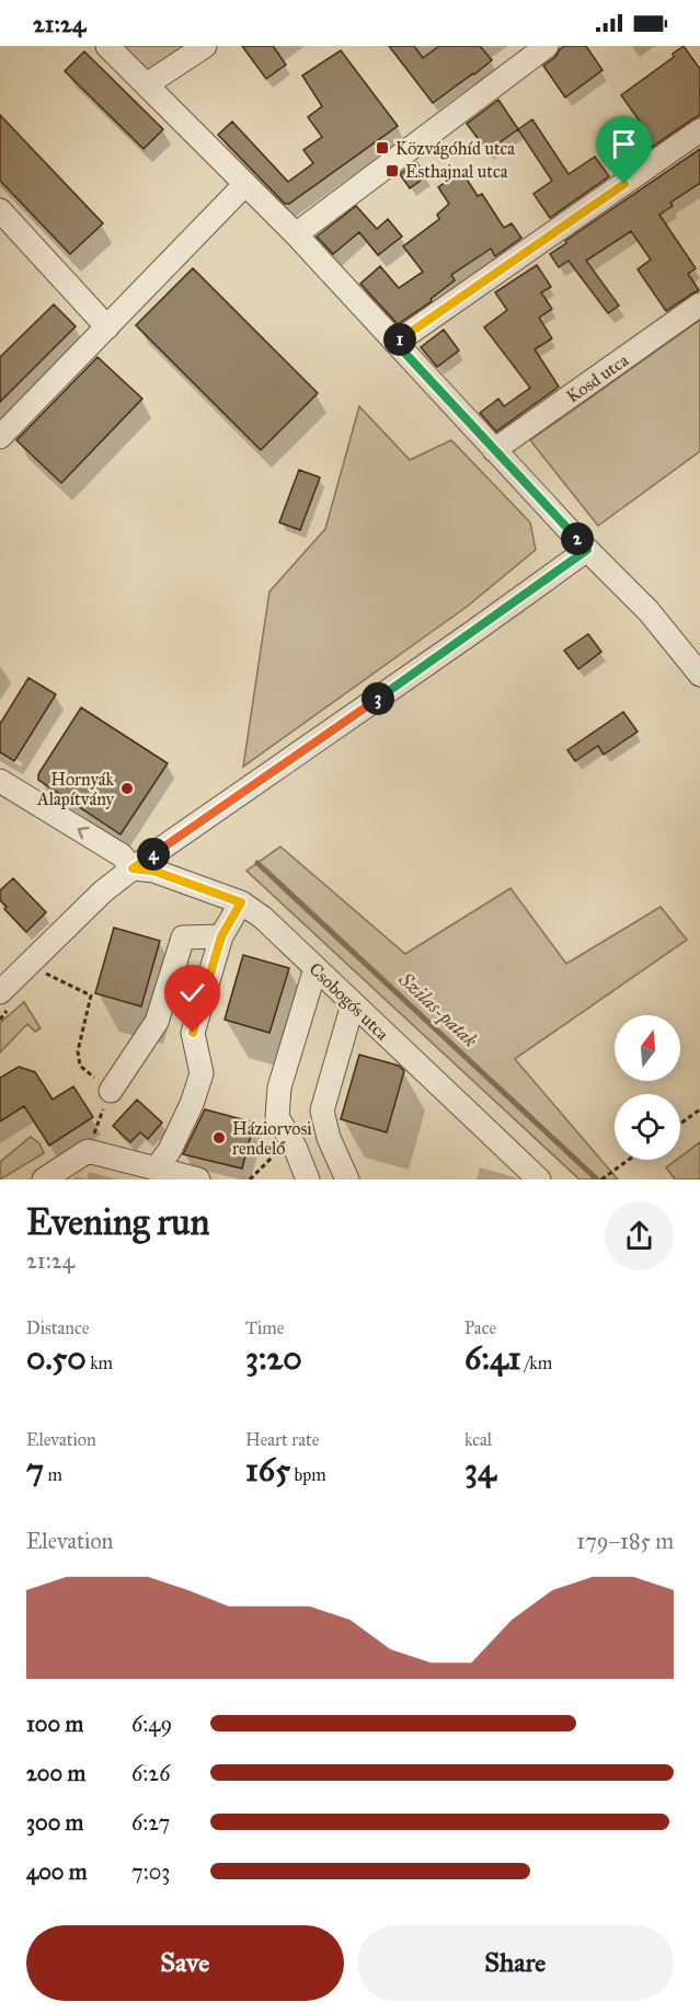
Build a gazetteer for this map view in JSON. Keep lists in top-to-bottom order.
{
  "streets": {
    "street": ["Kosd utca", "Csobogós utca"]
  },
  "water": ["Szilas-patak"],
  "places": {
    "transit": ["Közvágóhíd utca", "Esthajnal utca"],
    "other": ["Hornyák Alapítvány", "Háziorvosi rendelő"]
  },
  "north": "top",
  "page": {
    "status": "21:24",
    "pins": [
      "1",
      "2",
      "3",
      "4"
    ],
    "heading": ["Evening run", "21:24"],
    "stats": [
      ["Distance", "0.50 km"],
      ["Time", "3:20"],
      ["Pace", "6:41 /km"],
      ["Elevation", "7 m"],
      ["Heart rate", "165 bpm"],
      ["kcal", "34"]
    ],
    "chart": ["Elevation", "179–185 m"],
    "list": [
      {
        "name": "100 m",
        "note": "6:49"
      },
      {
        "name": "200 m",
        "note": "6:26"
      },
      {
        "name": "300 m",
        "note": "6:27"
      },
      {
        "name": "400 m",
        "note": "7:03"
      }
    ],
    "buttons": ["Save", "Share"]
  }
}
